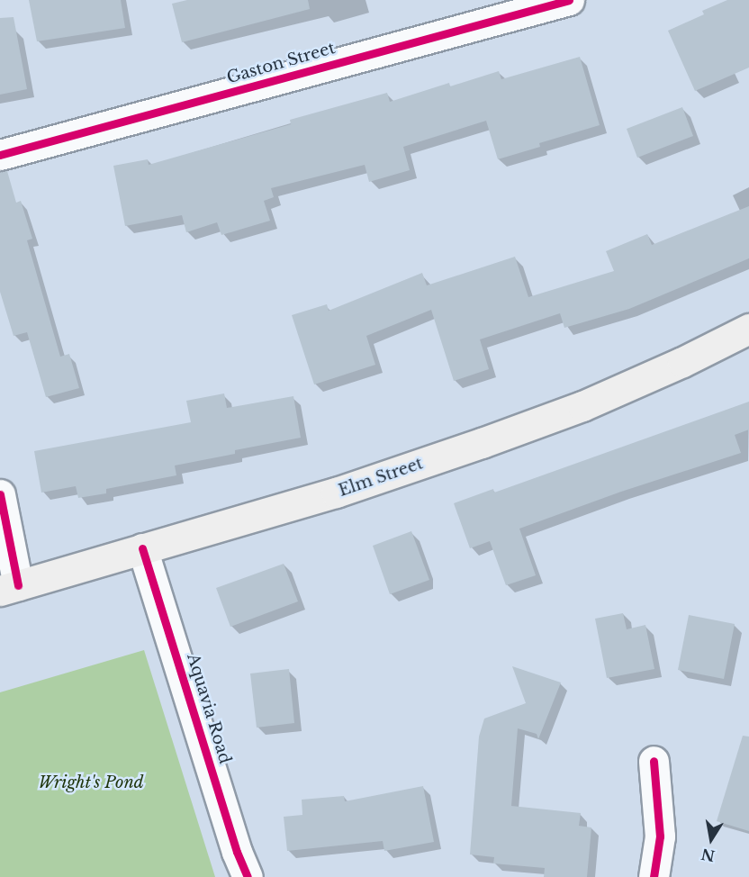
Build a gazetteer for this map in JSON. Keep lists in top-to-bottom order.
{
  "streets": {
    "main road": ["Elm Street"],
    "street": ["Gaston Street", "Aquavia Road"]
  },
  "crossings": [
    ["Elm Street", "Aquavia Road"]
  ],
  "parks": ["Wright's Pond"],
  "north": "bottom"
}
